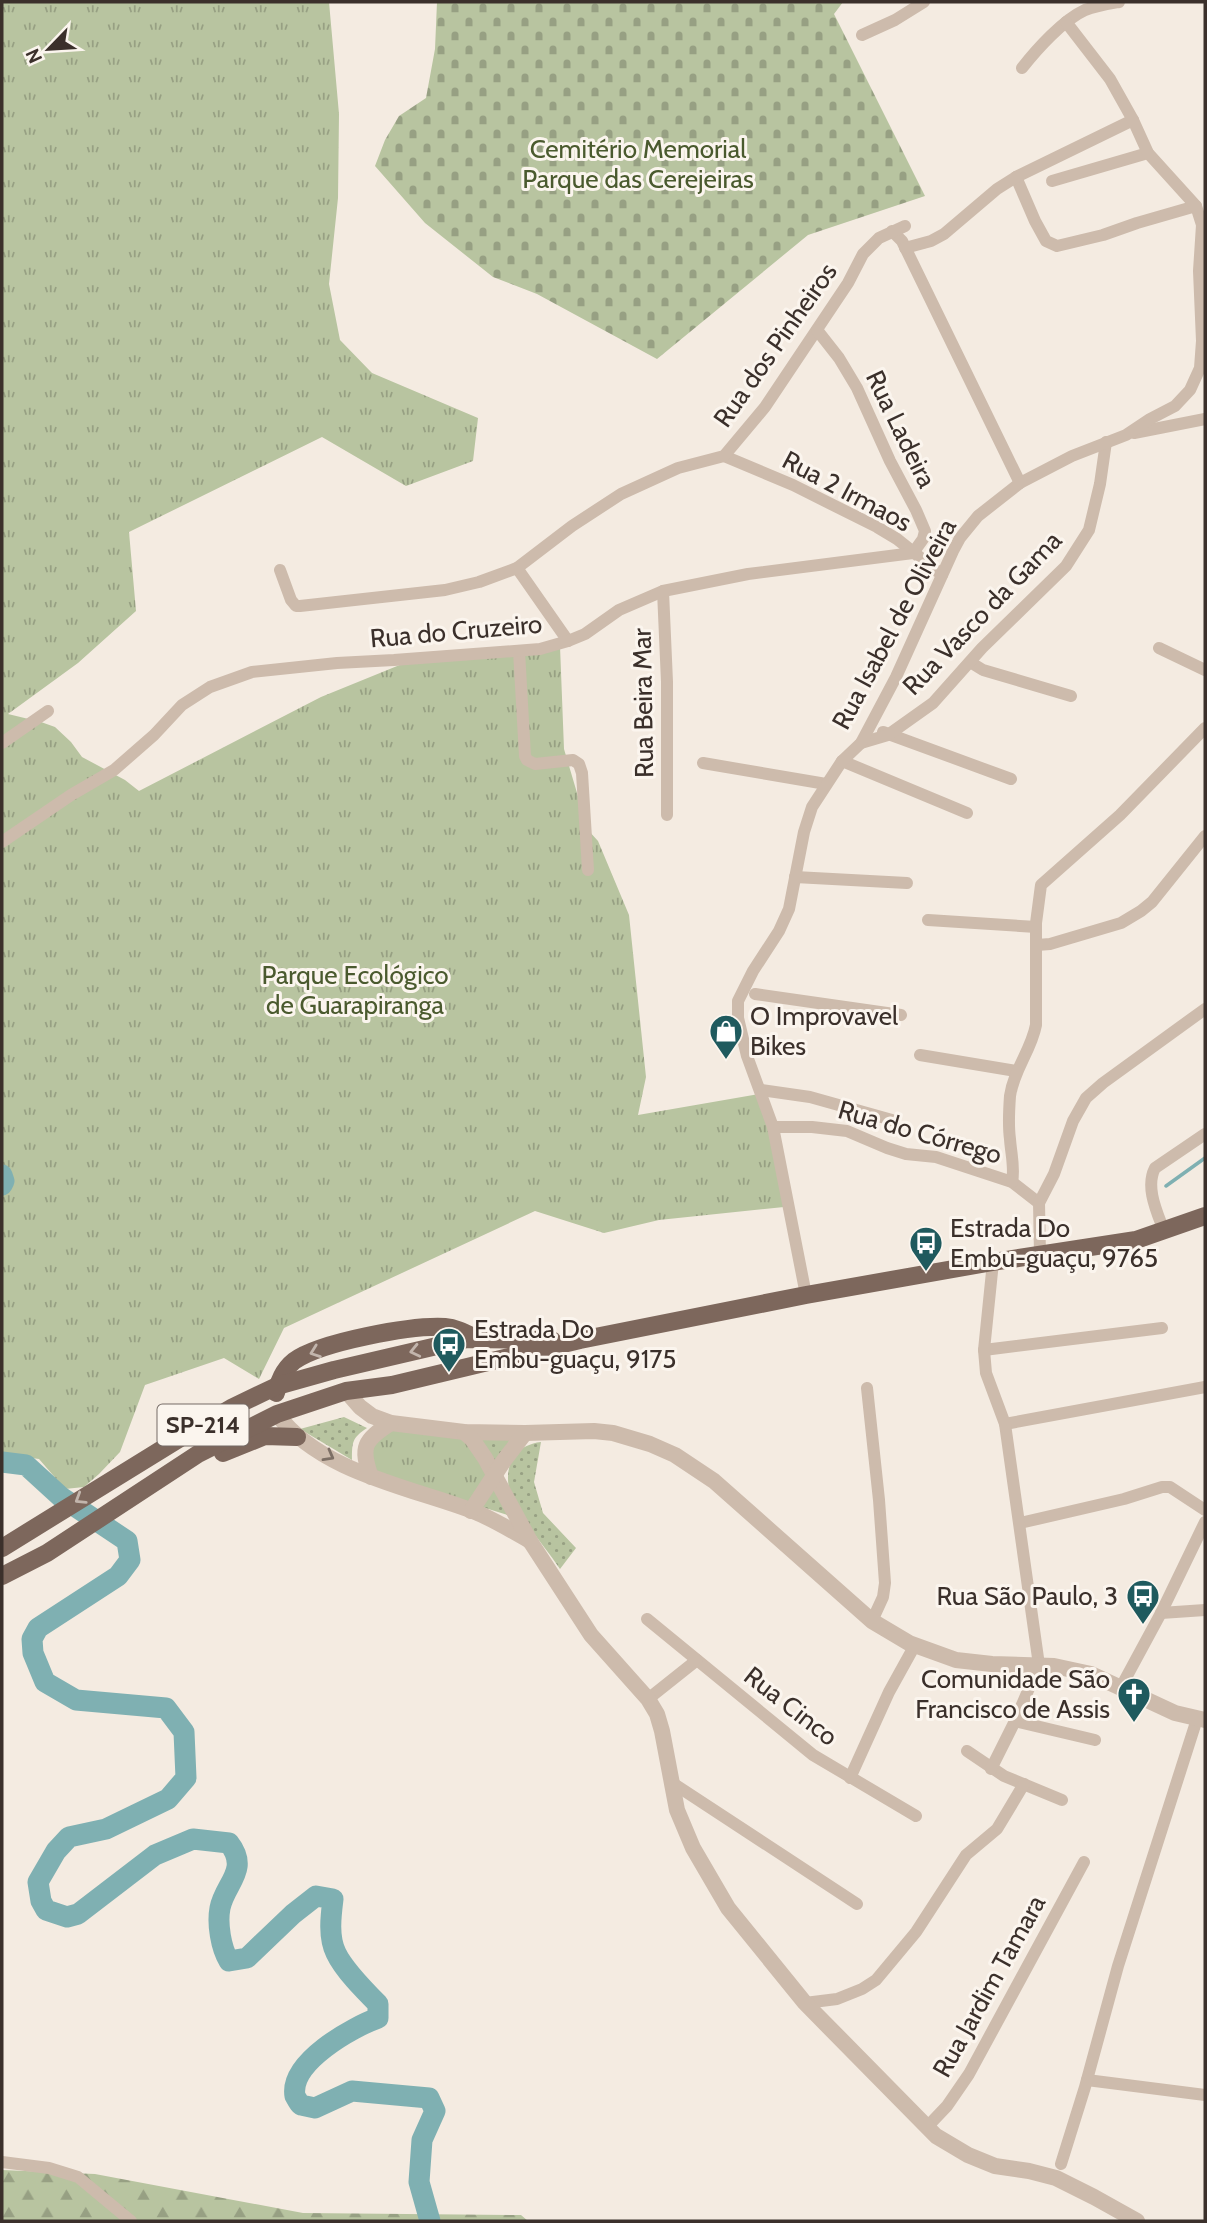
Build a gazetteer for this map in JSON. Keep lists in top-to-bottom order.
{
  "streets": {
    "main road": ["SP-214"],
    "street": [
      "Rua dos Pinheiros",
      "Rua Ladeira",
      "Rua 2 Irmaos",
      "Rua Vasco da Gama",
      "Rua Isabel de Oliveira",
      "Rua do Cruzeiro",
      "Rua Beira Mar",
      "Rua do Córrego",
      "Rua Cinco",
      "Rua Jardim Tamara"
    ]
  },
  "crossings": [
    ["Rua dos Pinheiros", "Rua Ladeira"],
    ["Rua dos Pinheiros", "Rua 2 Irmaos"],
    ["Rua Ladeira", "Rua 2 Irmaos"],
    ["Rua Ladeira", "Rua do Cruzeiro"],
    ["Rua 2 Irmaos", "Rua Isabel de Oliveira"],
    ["Rua 2 Irmaos", "Rua do Cruzeiro"],
    ["Rua Vasco da Gama", "Rua Isabel de Oliveira"],
    ["Rua Isabel de Oliveira", "Rua do Córrego"],
    ["Rua Isabel de Oliveira", "SP-214"],
    ["Rua do Cruzeiro", "Rua Beira Mar"]
  ],
  "parks": ["Cemitério Memorial Parque das Cerejeiras", "Parque Ecológico de Guarapiranga"],
  "places": {
    "shop": ["O Improvavel Bikes"],
    "bus stop": ["Estrada Do Embu-guaçu, 9765", "Estrada Do Embu-guaçu, 9175", "Rua São Paulo, 3"],
    "church": ["Comunidade São Francisco de Assis"]
  },
  "north": "bottom left"
}
